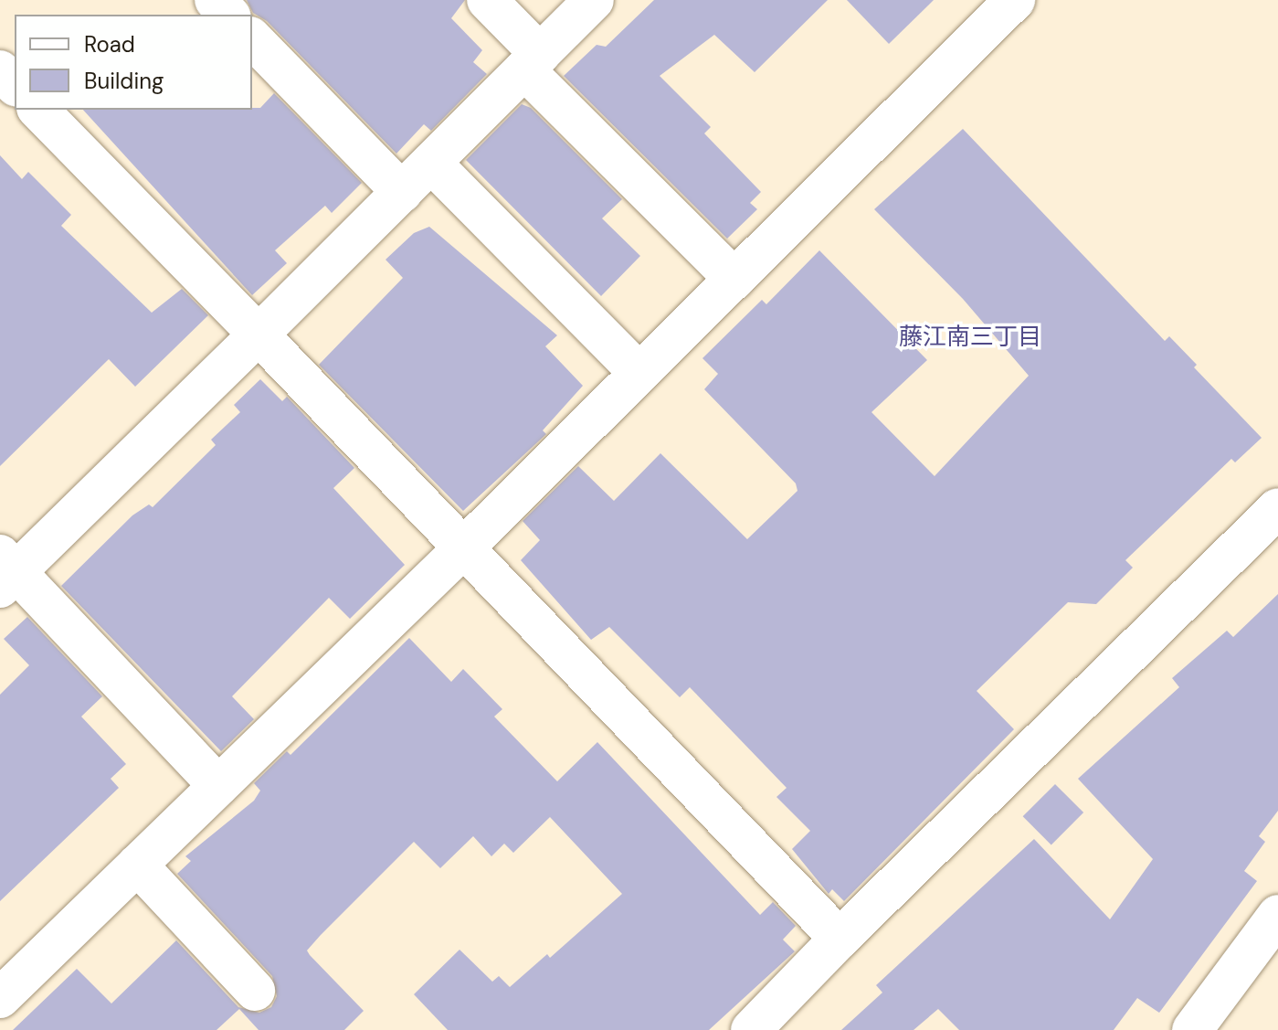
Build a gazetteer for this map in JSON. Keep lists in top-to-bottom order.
{
  "districts": ["藤江南三丁目"],
  "legend": ["Road", "Building"]
}
